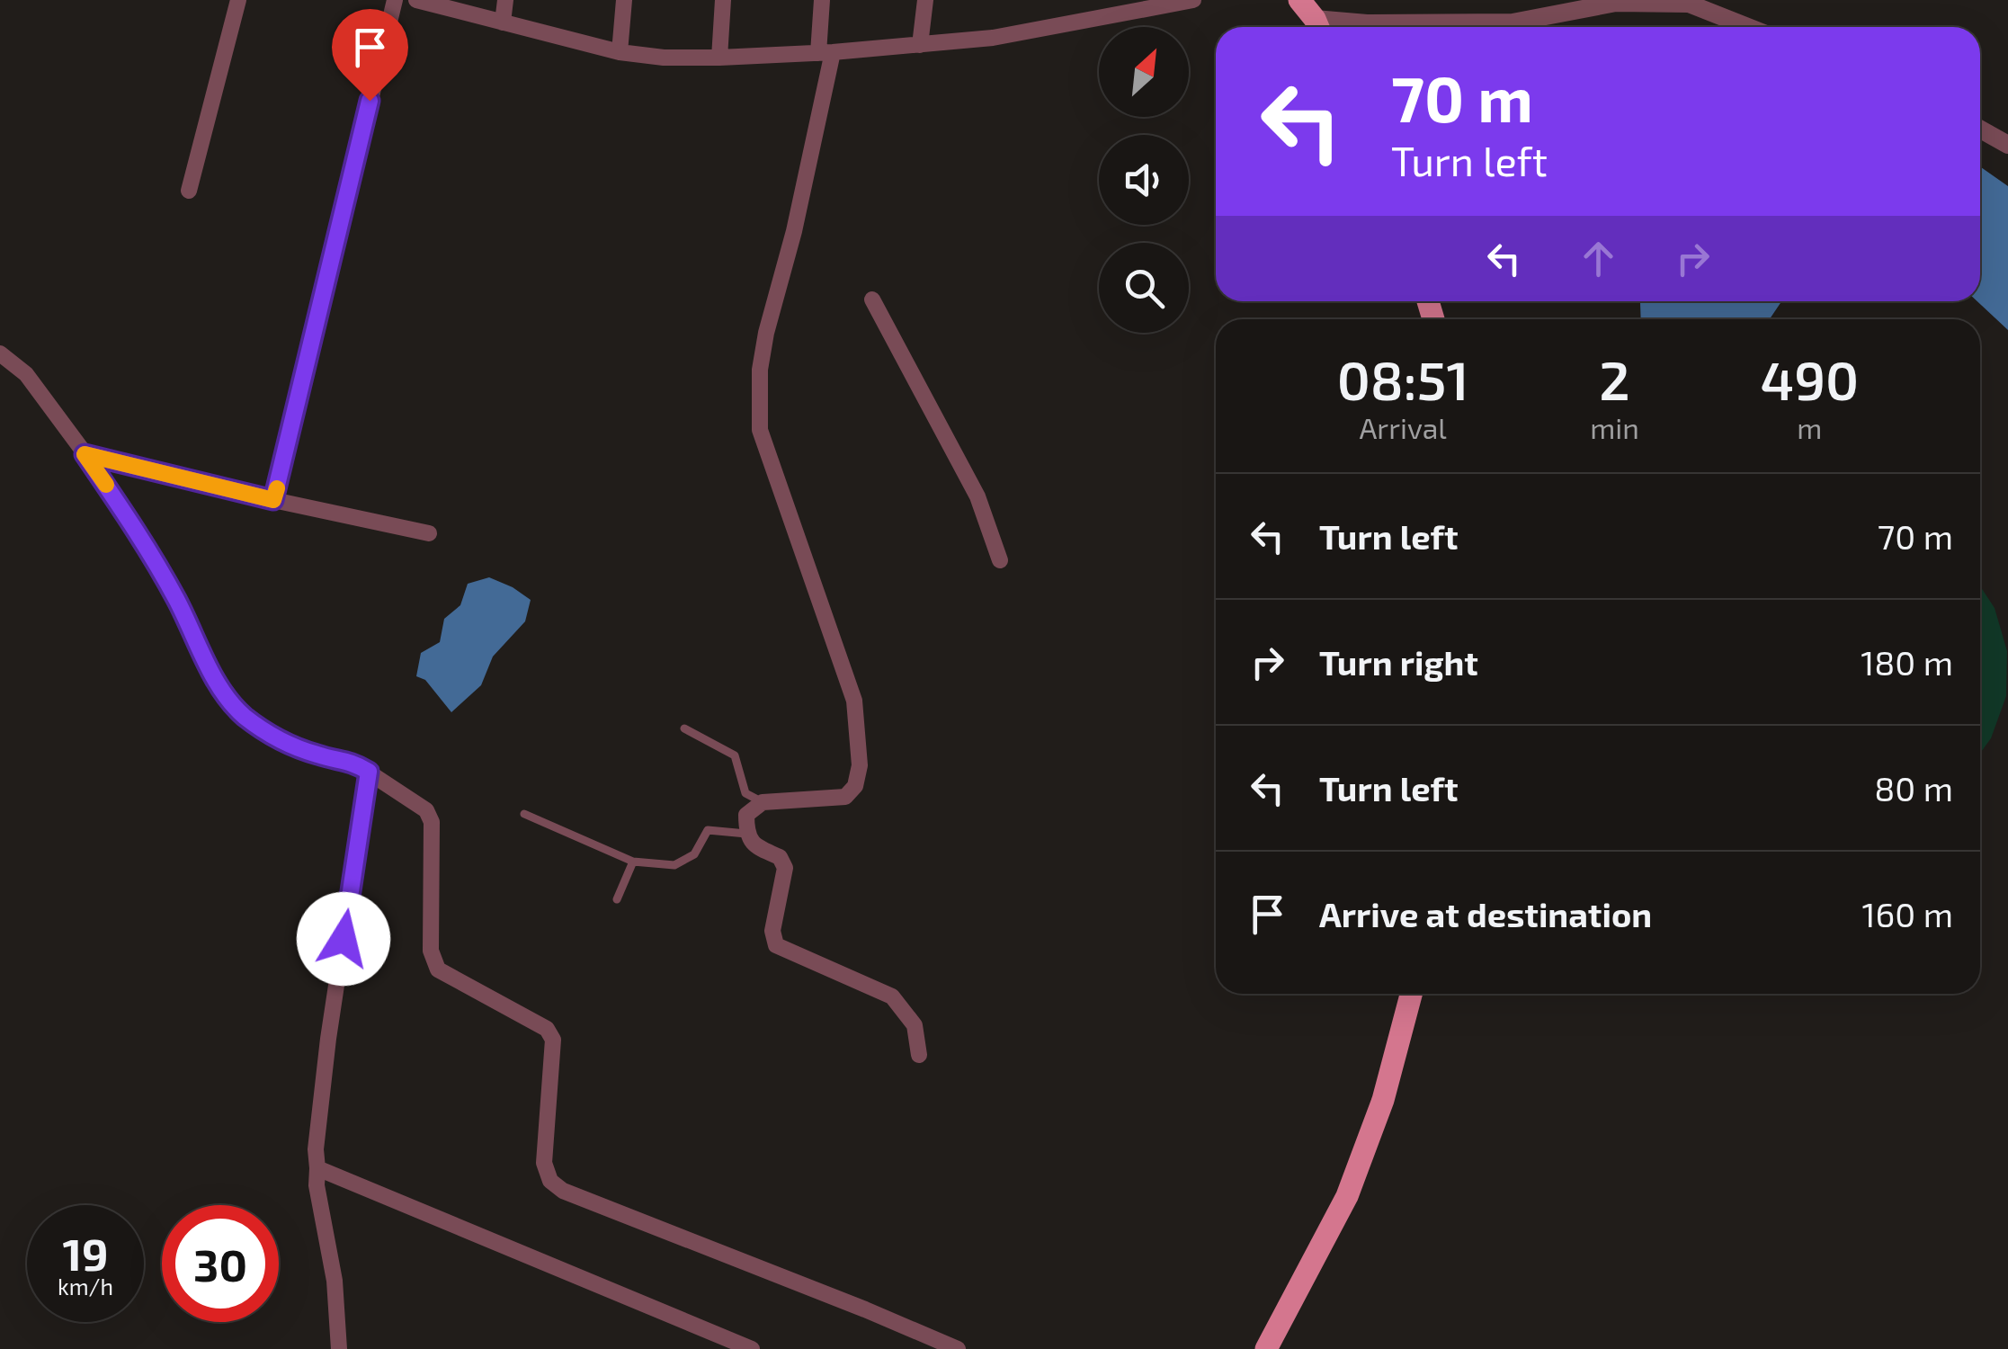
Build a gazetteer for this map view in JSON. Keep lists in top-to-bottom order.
{
  "north": "top right",
  "page": {
    "turn": ["70 m", "Turn left"],
    "eta": [
      "08:51",
      "Arrival",
      "2",
      "min",
      "490",
      "m"
    ],
    "list": [
      {
        "name": "Turn left",
        "value": "70 m"
      },
      {
        "name": "Turn right",
        "value": "180 m"
      },
      {
        "name": "Turn left",
        "value": "80 m"
      },
      {
        "name": "Arrive at destination",
        "value": "160 m"
      }
    ],
    "speed": "19 km/h",
    "limit": "30"
  }
}
